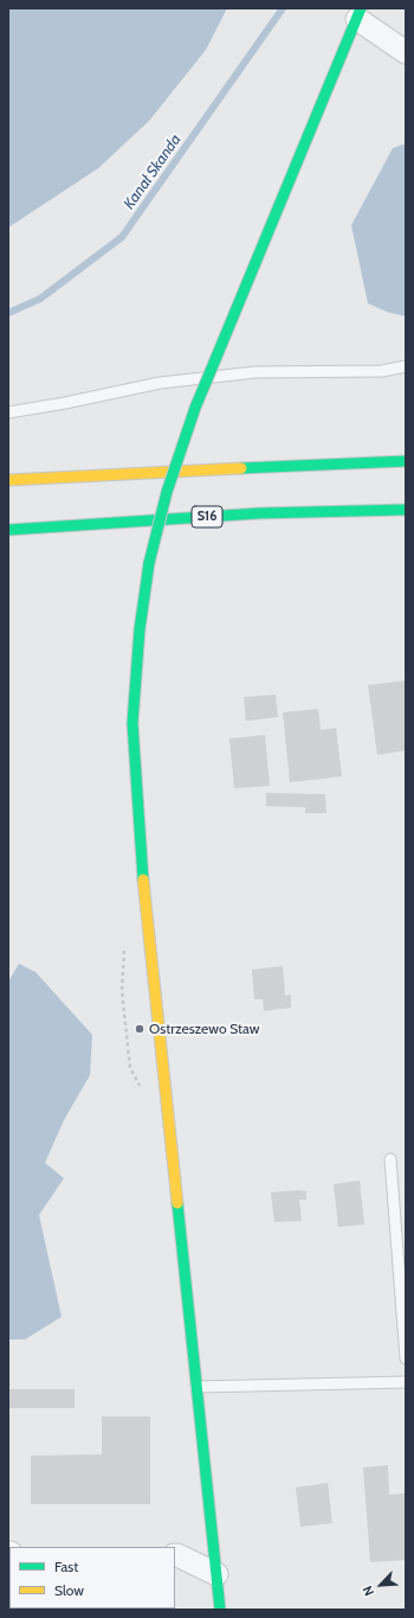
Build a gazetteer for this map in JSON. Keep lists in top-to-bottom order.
{
  "streets": {
    "main road": ["S16"]
  },
  "water": ["Kanał Skanda"],
  "places": ["Ostrzeszewo Staw"],
  "legend": ["Fast", "Slow"],
  "north": "bottom left"
}
